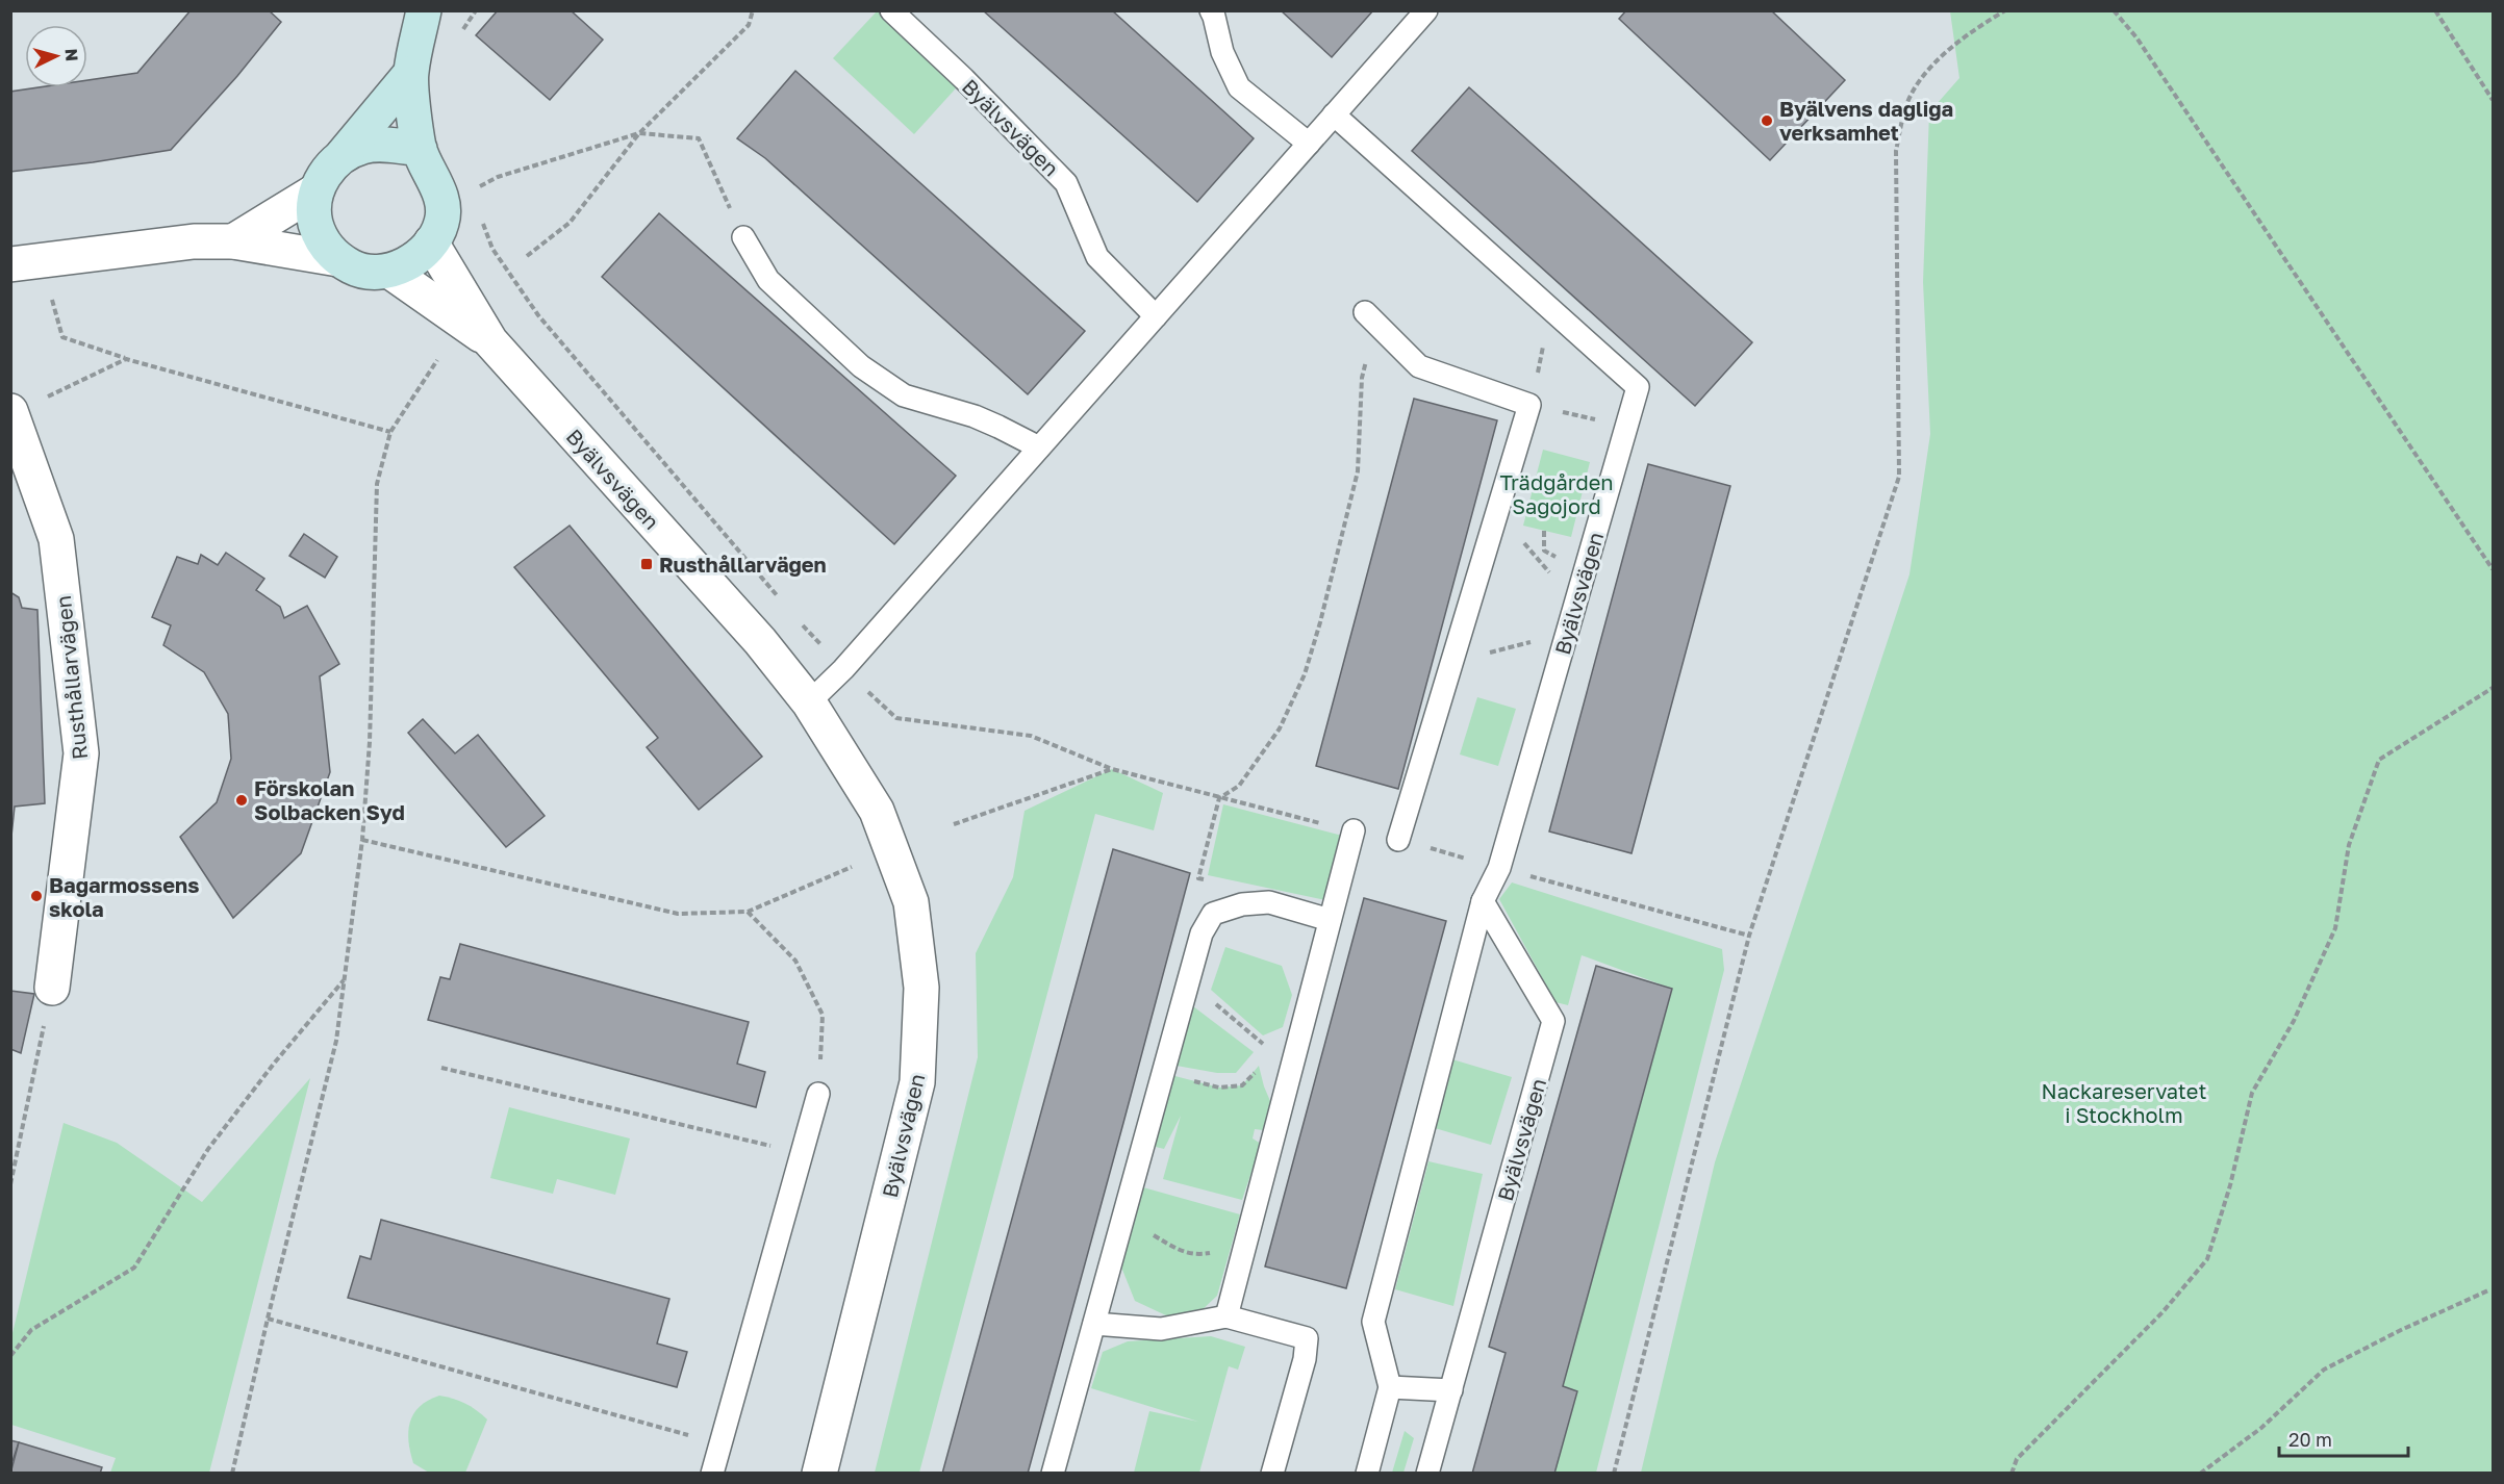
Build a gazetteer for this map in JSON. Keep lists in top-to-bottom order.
{
  "streets": {
    "street": ["Byälvsvägen", "Rusthållarvägen"]
  },
  "parks": ["Trädgården Sagojord", "Nackareservatet i Stockholm"],
  "places": {
    "other": ["Byälvens dagliga verksamhet", "Förskolan Solbacken Syd", "Bagarmossens skola"],
    "transit": ["Rusthållarvägen"]
  },
  "scale_bar": "20 m",
  "north": "right"
}
